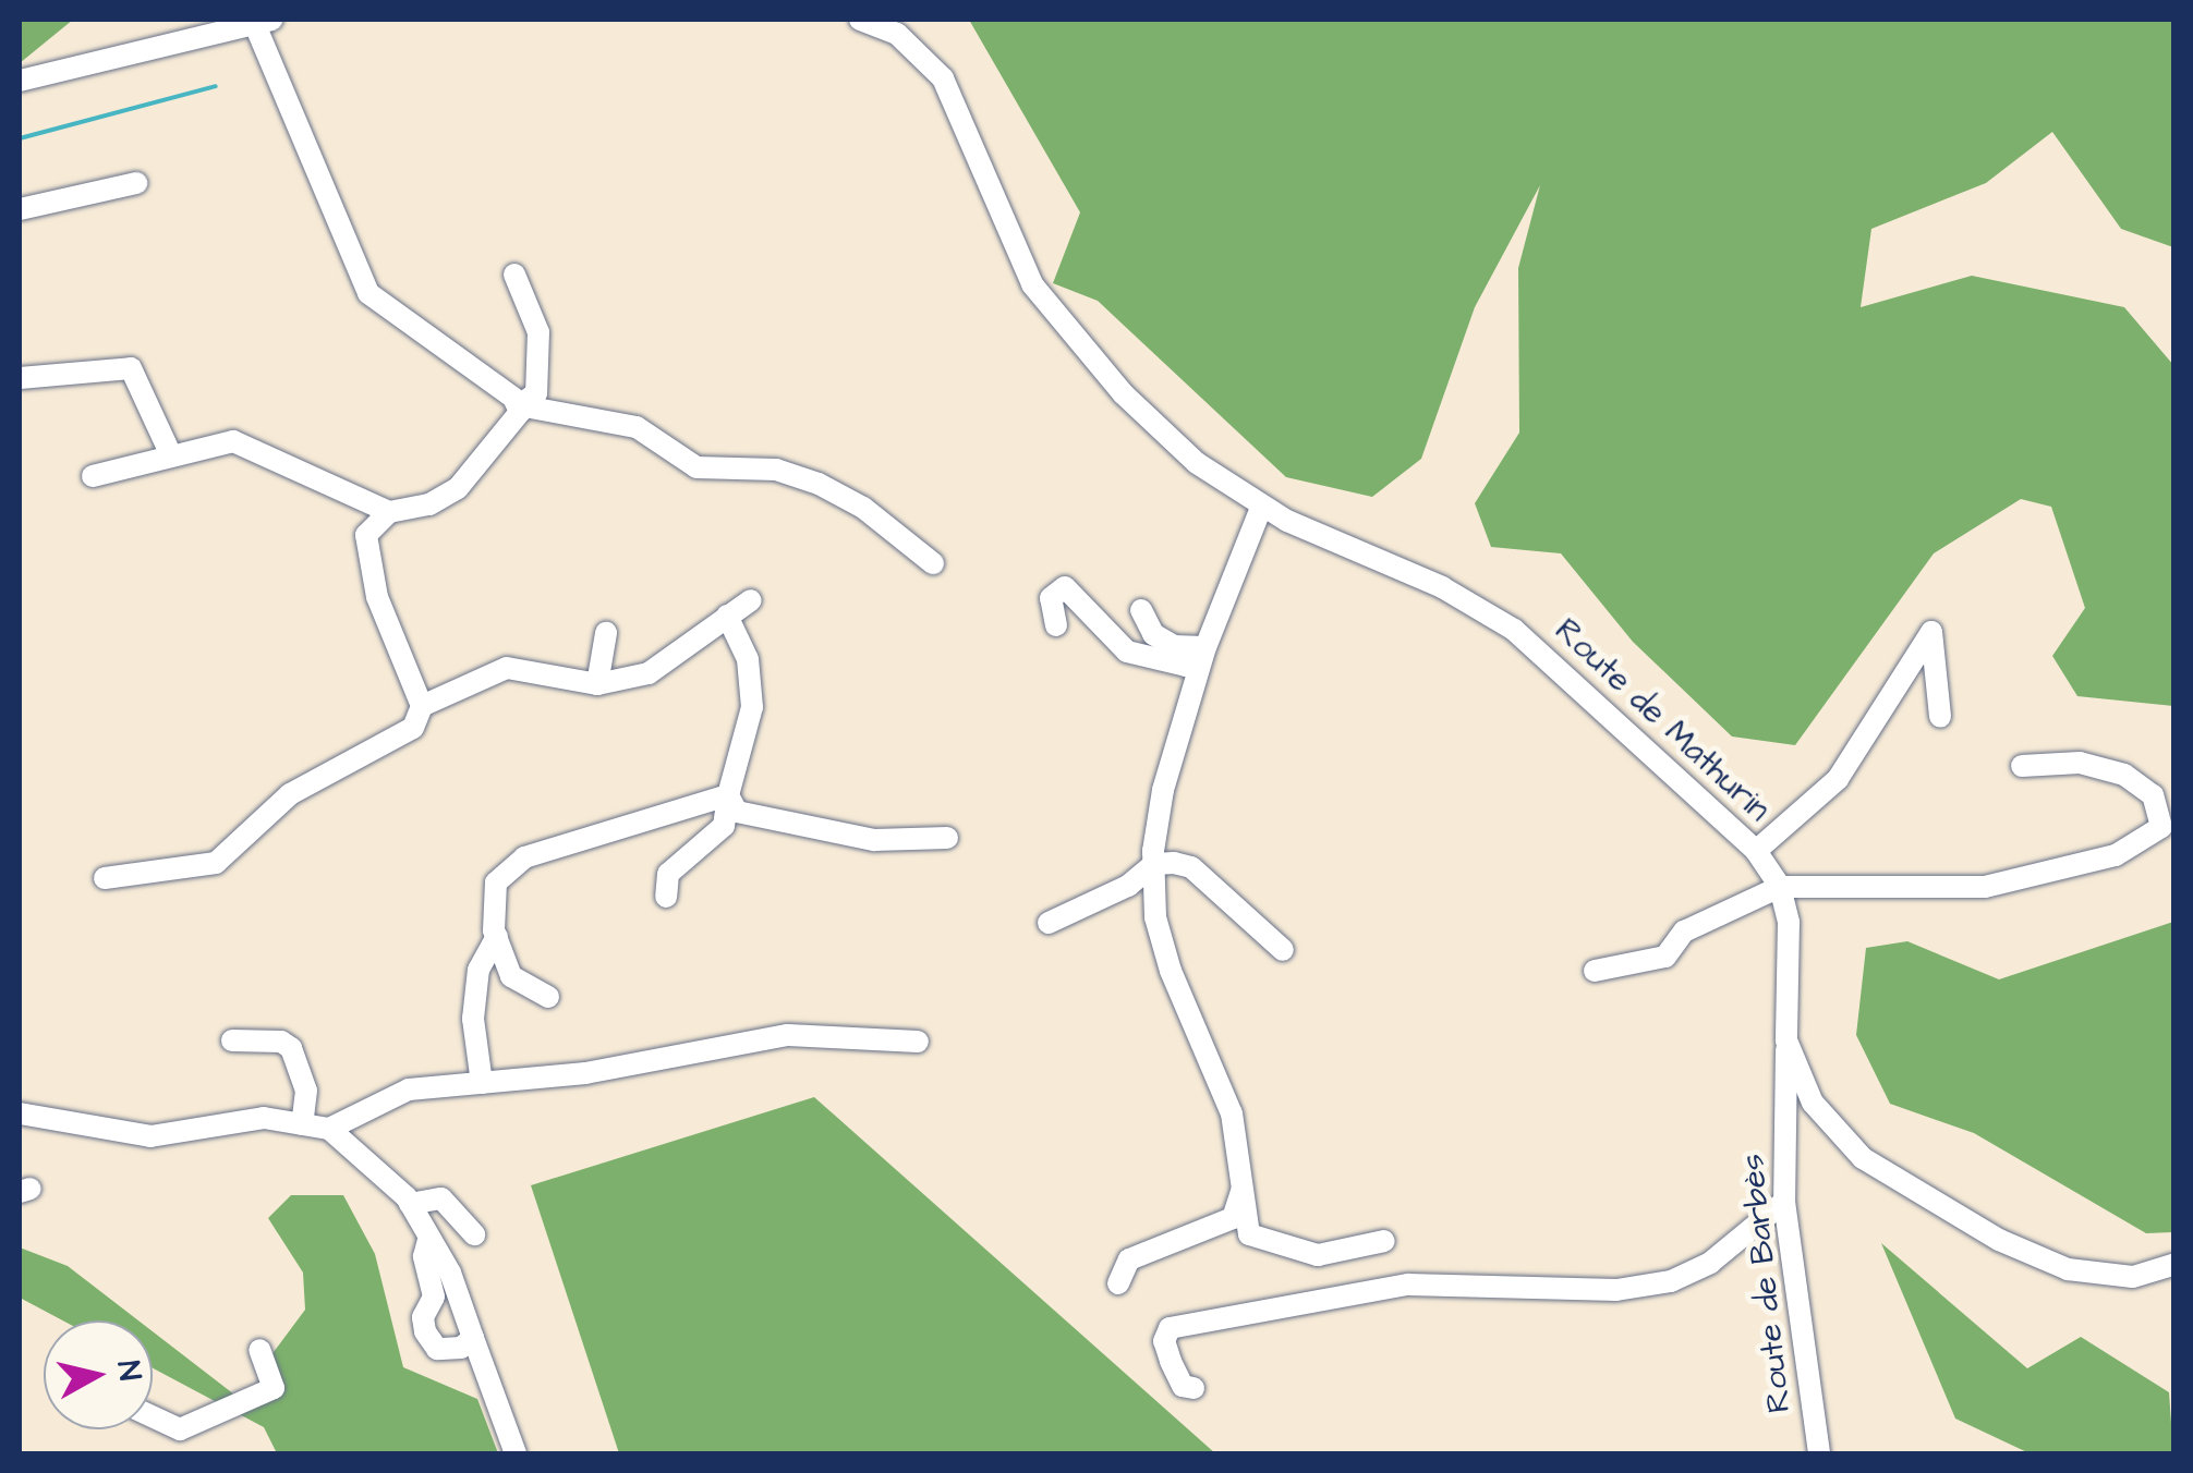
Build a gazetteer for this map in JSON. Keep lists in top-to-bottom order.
{
  "streets": {
    "street": ["Route de Mathurin", "Route de Barbès"]
  },
  "crossings": [
    ["Route de Mathurin", "Route de Barbès"]
  ],
  "north": "right"
}
